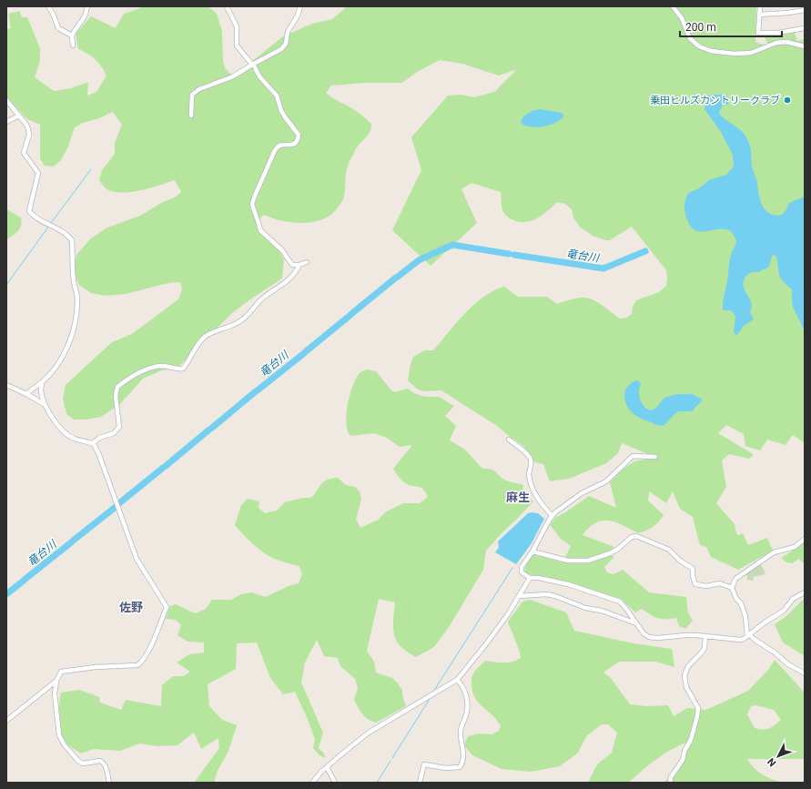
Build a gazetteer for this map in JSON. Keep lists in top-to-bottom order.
{
  "districts": ["麻生", "佐野"],
  "water": ["竜台川"],
  "places": ["乗田ヒルズカントリークラブ"],
  "scale_bar": "200 m",
  "north": "bottom left"
}
